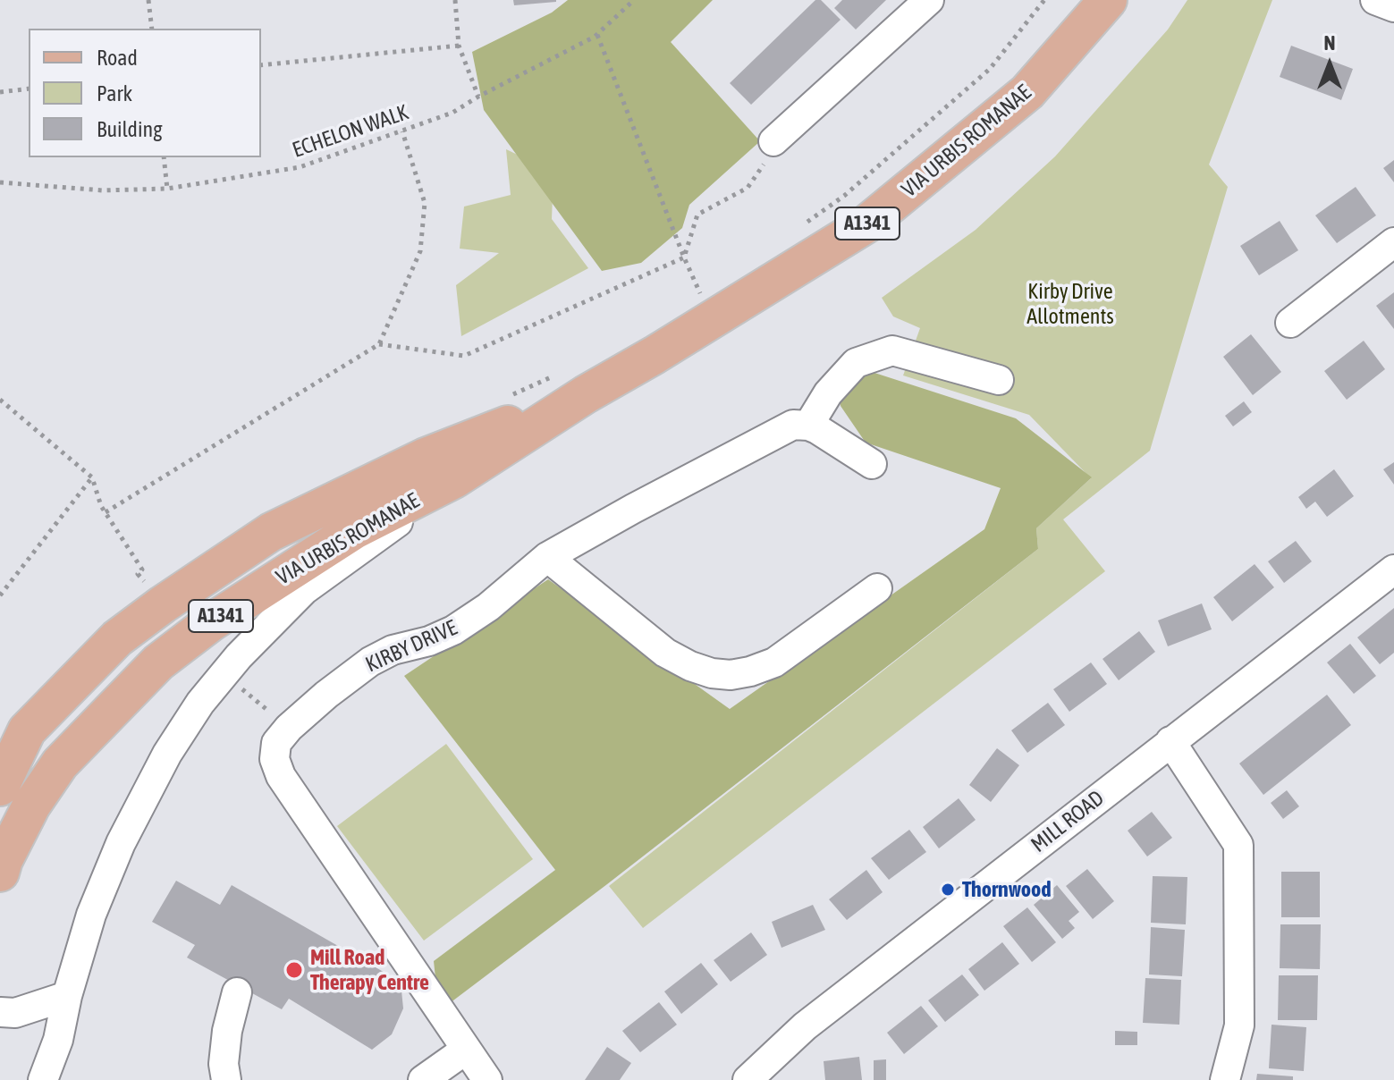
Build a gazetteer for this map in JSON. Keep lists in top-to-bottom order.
{
  "streets": {
    "main road": ["VIA URBIS ROMANAE", "A1341"],
    "street": ["KIRBY DRIVE", "MILL ROAD"],
    "path": ["ECHELON WALK"]
  },
  "parks": ["Kirby Drive Allotments"],
  "places": ["Thornwood", "Mill Road Therapy Centre"],
  "legend": ["Road", "Park", "Building"],
  "north": "top"
}
